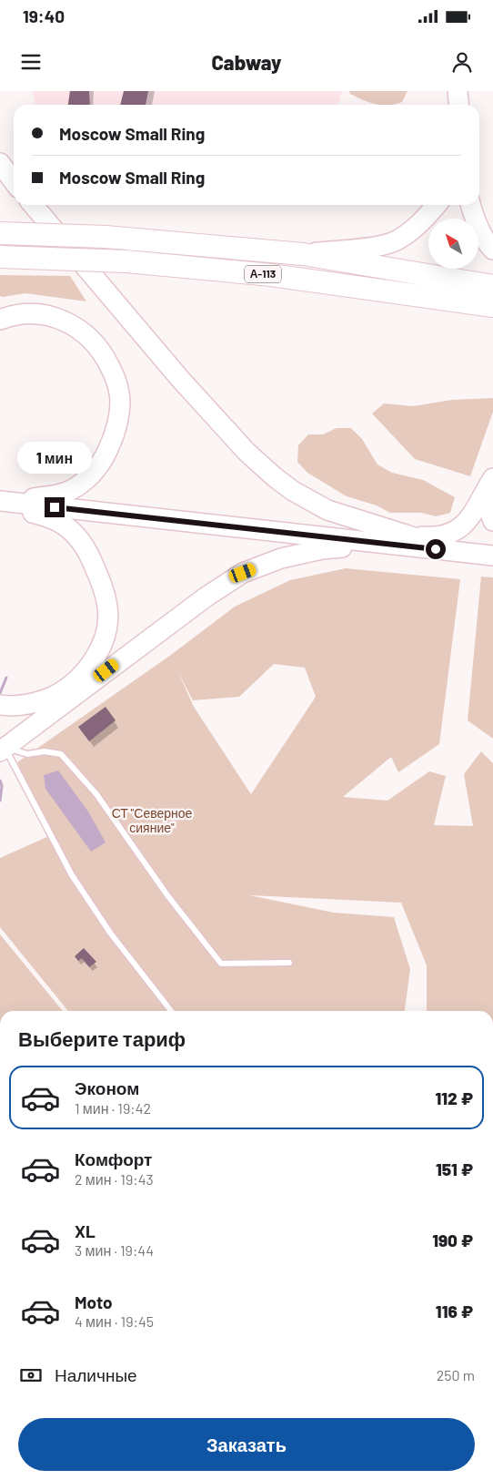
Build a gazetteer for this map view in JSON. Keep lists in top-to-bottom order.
{
  "streets": {
    "highway": ["А-113"]
  },
  "parks": ["СТ \"Северное сияние\""],
  "north": "top left",
  "page": {
    "status": "19:40",
    "header": "Cabway",
    "banner": ["Moscow Small Ring", "Moscow Small Ring"],
    "bubble": "1 мин",
    "heading": "Выберите тариф",
    "list": [
      {
        "name": "Эконом",
        "note": "1 мин · 19:42",
        "value": "112 ₽"
      },
      {
        "name": "Комфорт",
        "note": "2 мин · 19:43",
        "value": "151 ₽"
      },
      {
        "name": "XL",
        "note": "3 мин · 19:44",
        "value": "190 ₽"
      },
      {
        "name": "Moto",
        "note": "4 мин · 19:45",
        "value": "116 ₽"
      }
    ],
    "pay": ["Наличные", "250 m"],
    "buttons": "Заказать"
  }
}
